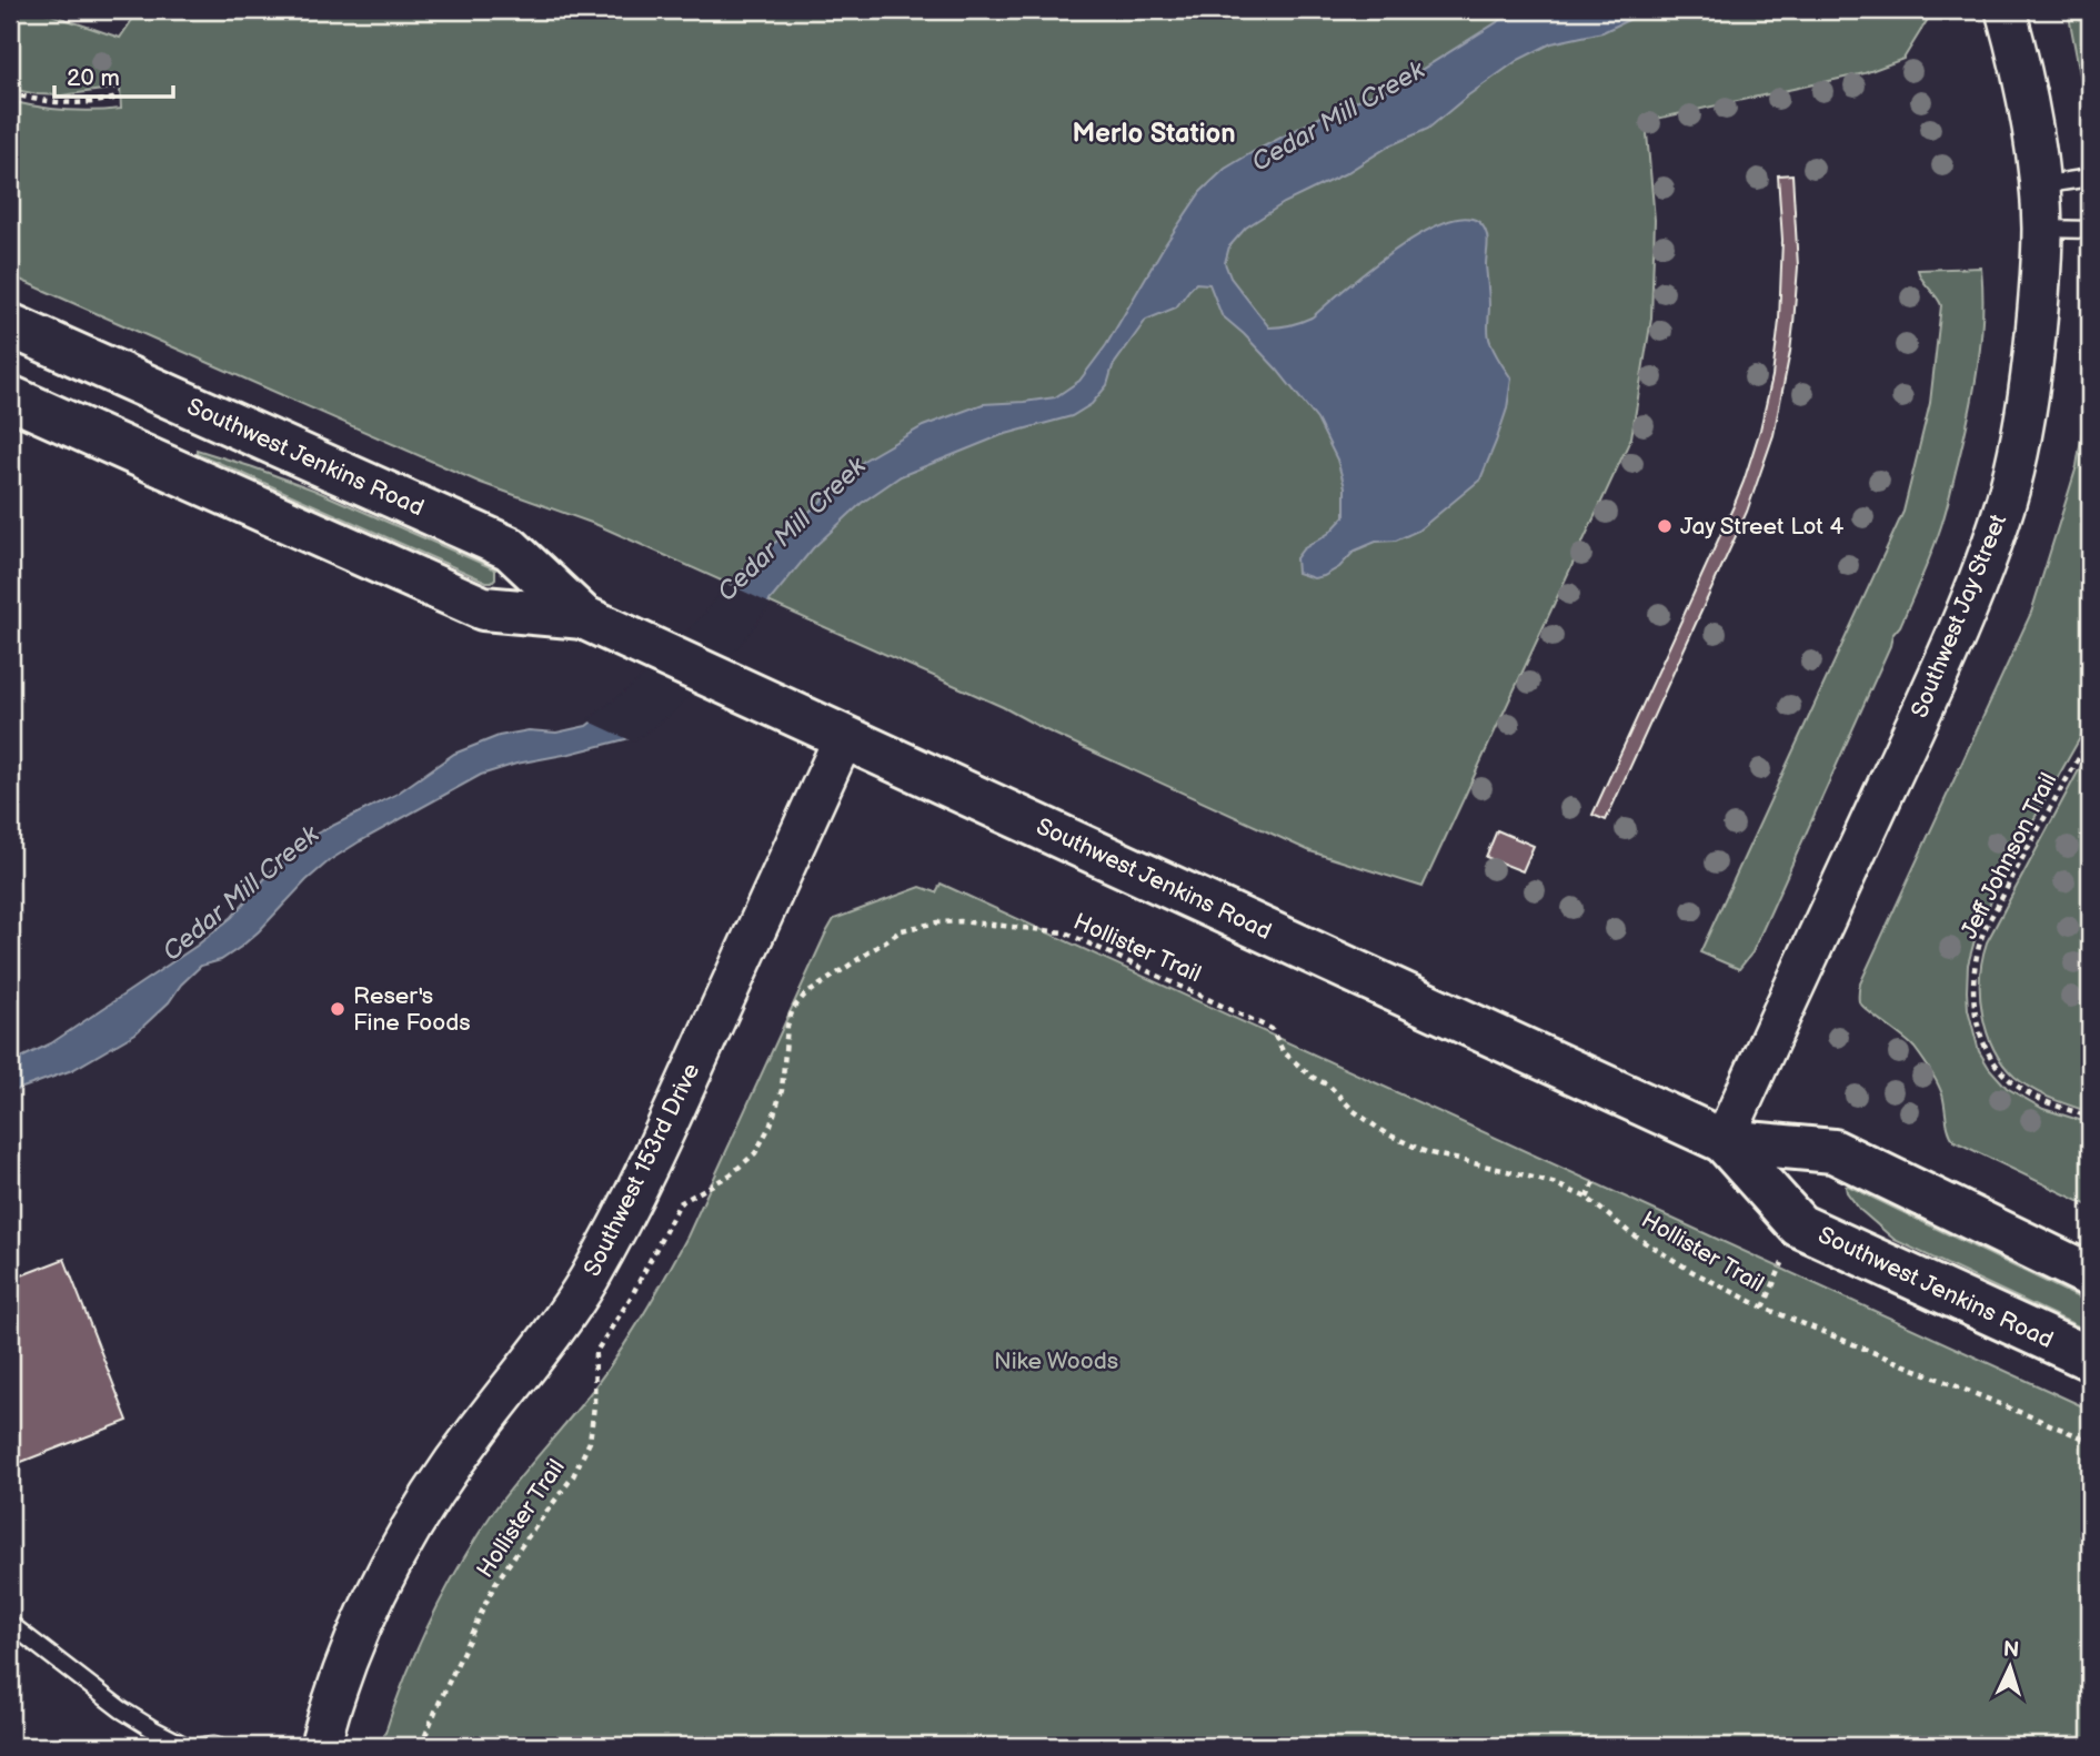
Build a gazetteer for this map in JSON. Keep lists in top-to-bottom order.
{
  "streets": {
    "main road": ["Southwest Jenkins Road"],
    "street": ["Southwest Jay Street", "Southwest 153rd Drive"],
    "path": ["Jeff Johnson Trail", "Hollister Trail"]
  },
  "crossings": [
    ["Southwest Jenkins Road", "Southwest Jay Street"],
    ["Southwest Jenkins Road", "Southwest 153rd Drive"]
  ],
  "districts": ["Merlo Station"],
  "water": ["Cedar Mill Creek"],
  "parks": ["Nike Woods"],
  "places": ["Jay Street Lot 4", "Reser's Fine Foods"],
  "scale_bar": "20 m",
  "north": "top"
}
